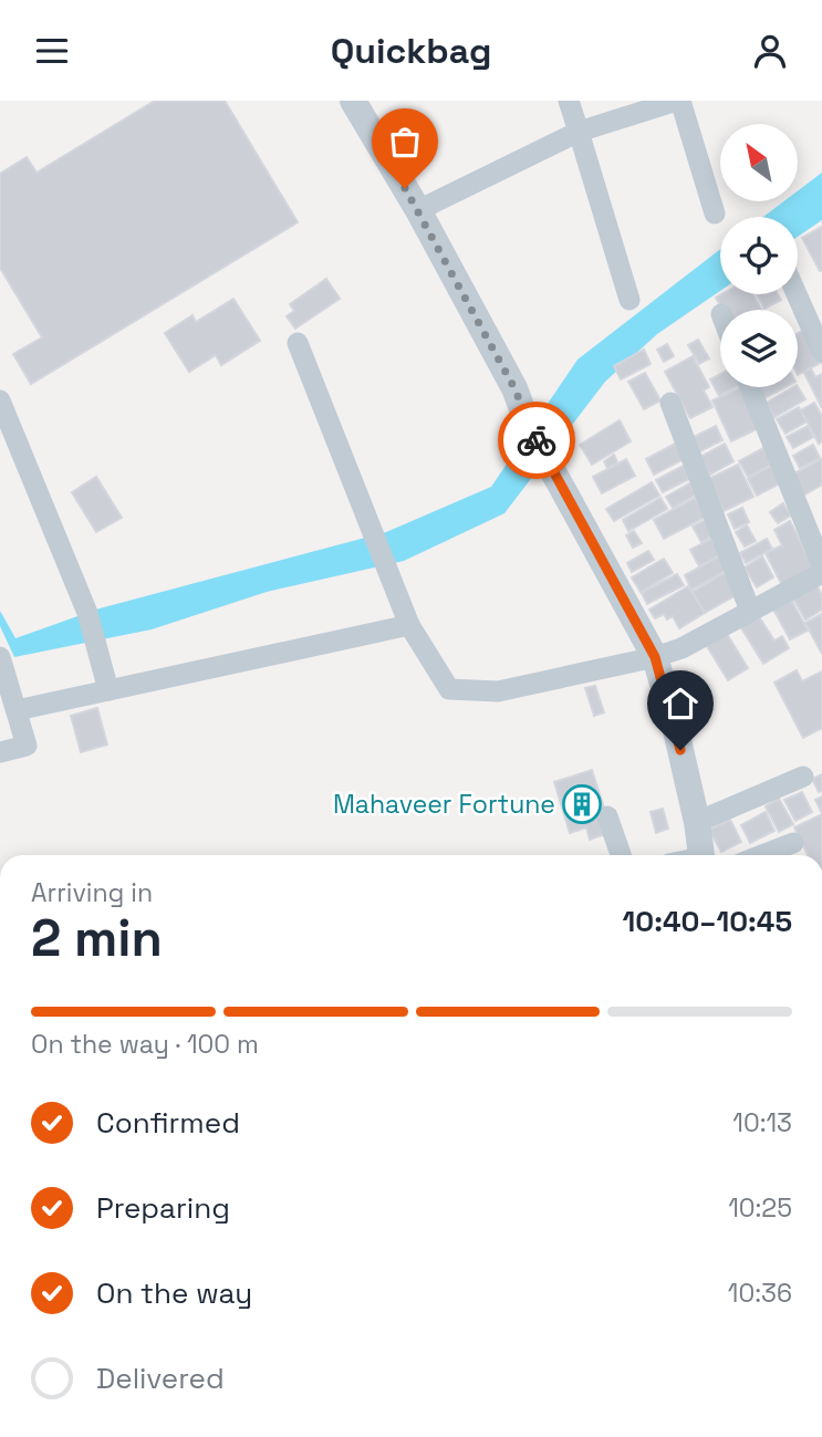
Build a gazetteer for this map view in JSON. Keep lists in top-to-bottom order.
{
  "places": {
    "building": ["Mahaveer Fortune"]
  },
  "north": "top left",
  "page": {
    "header": "Quickbag",
    "heading": ["2 min", "Arriving in", "10:40–10:45"],
    "bar": "On the way · 100 m",
    "list": [
      ["Confirmed", "10:13"],
      ["Preparing", "10:25"],
      ["On the way", "10:36"],
      "Delivered"
    ]
  }
}
